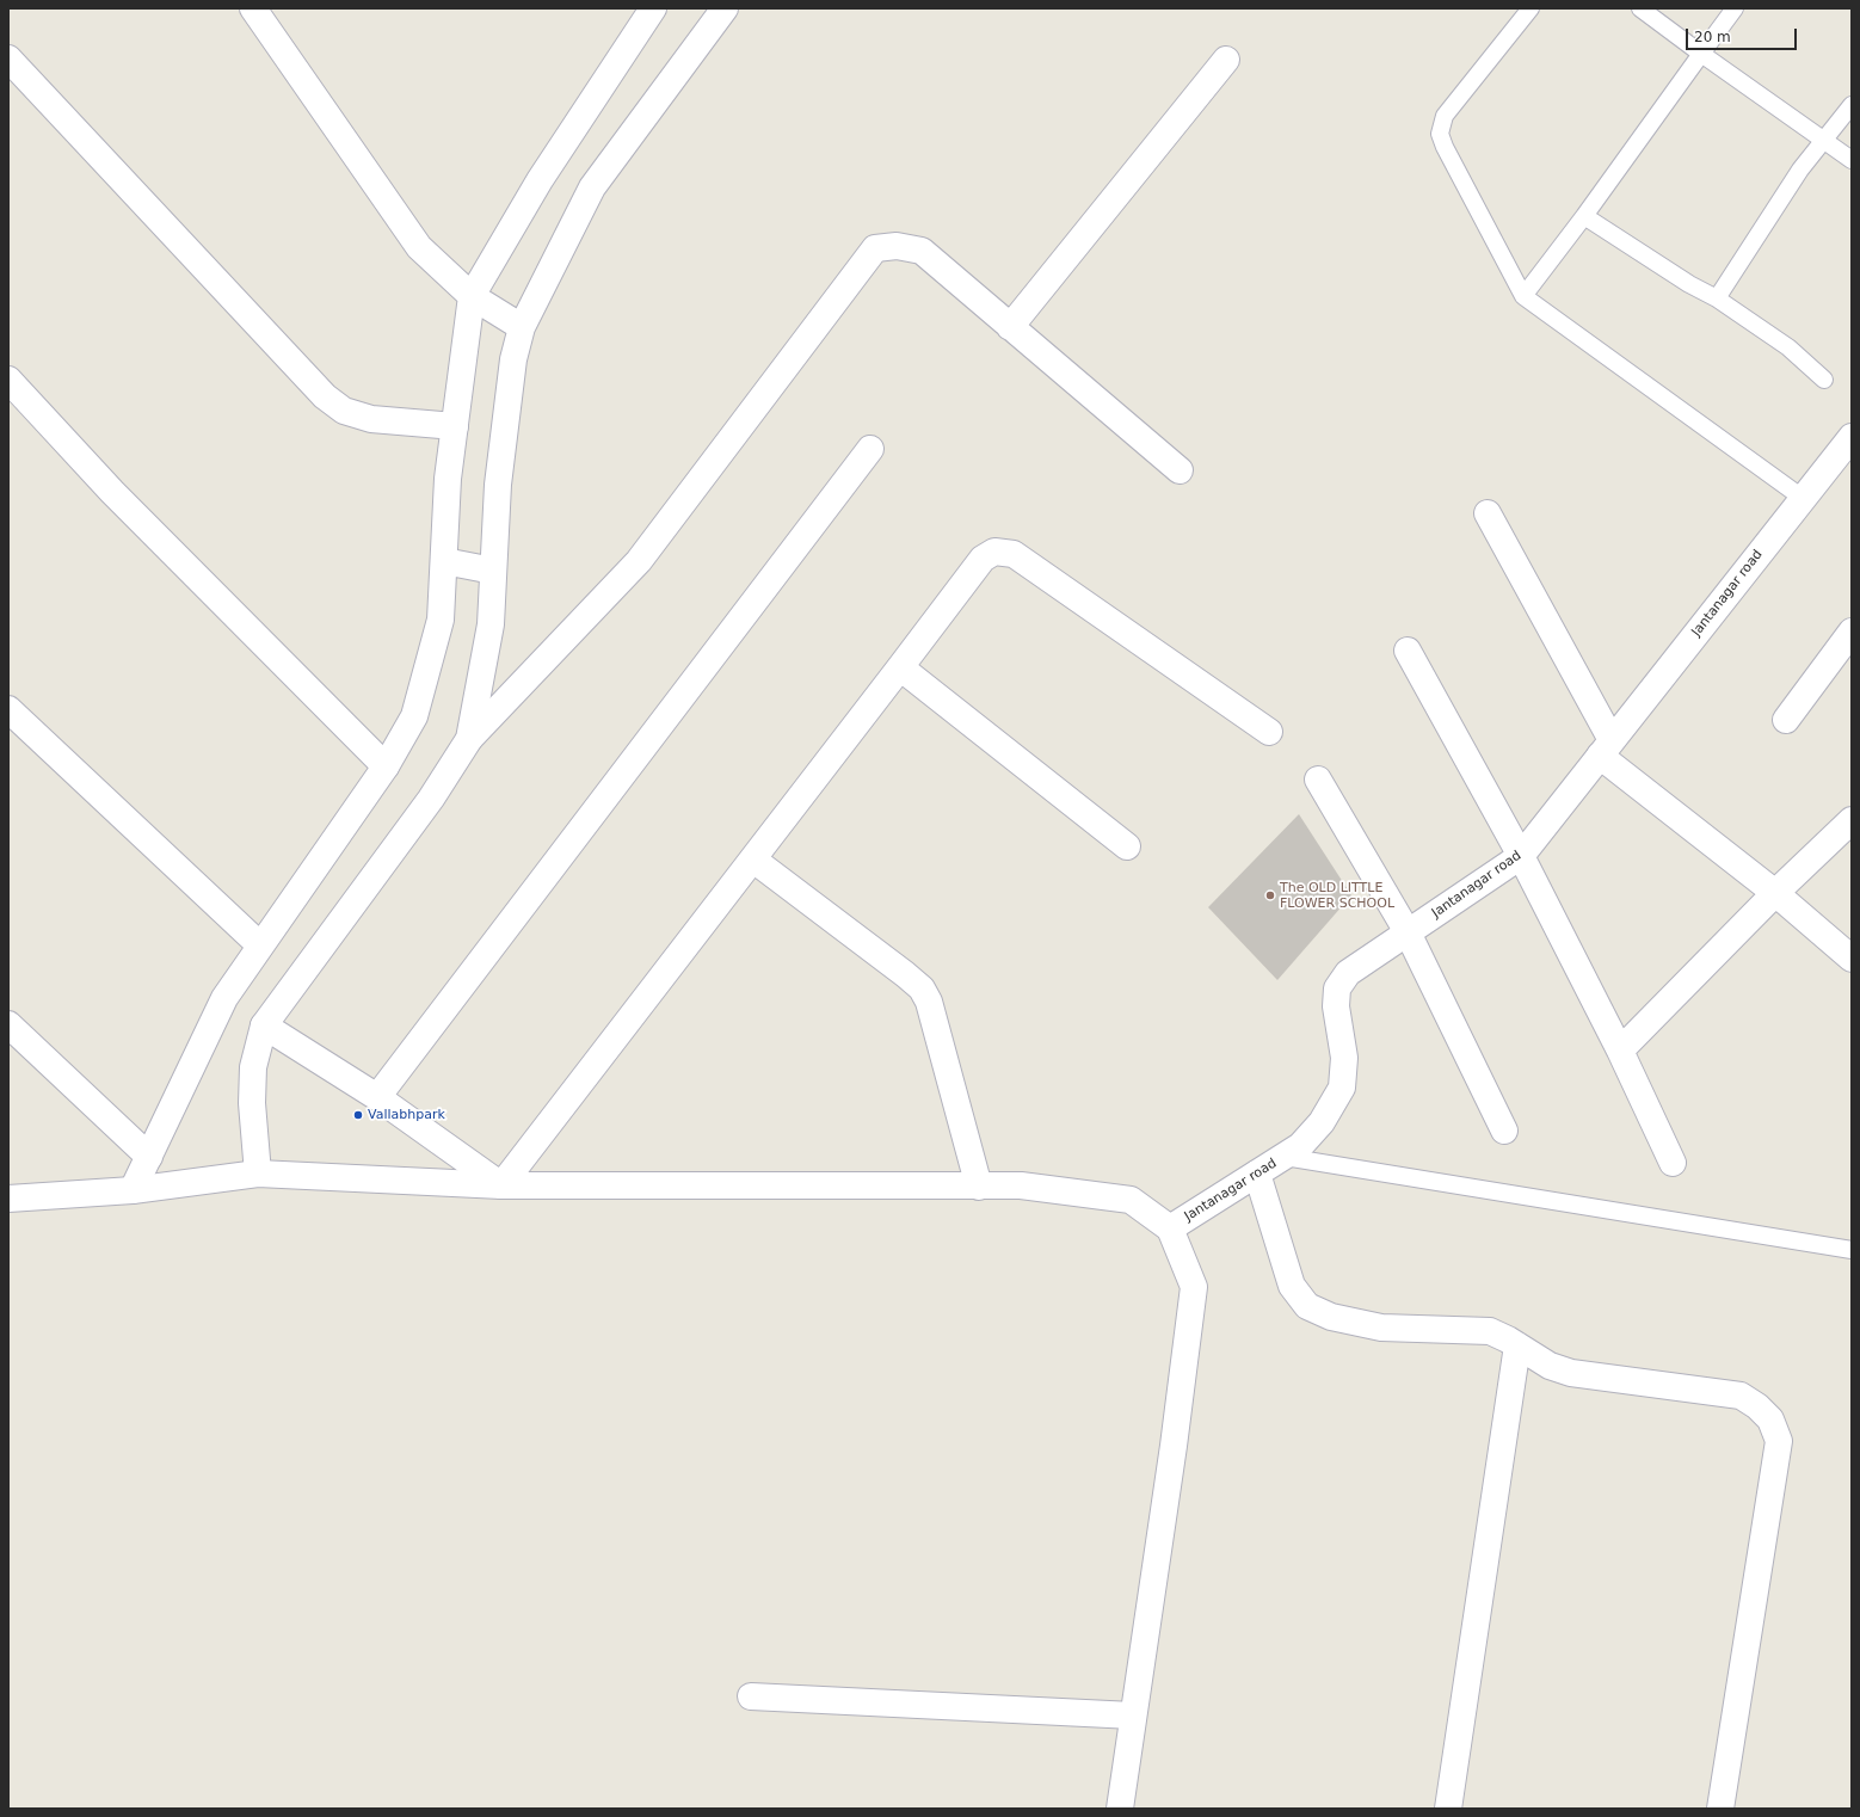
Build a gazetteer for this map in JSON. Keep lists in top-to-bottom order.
{
  "streets": {
    "street": ["Jantanagar road"]
  },
  "places": ["The OLD LITTLE FLOWER SCHOOL", "Vallabhpark"],
  "scale_bar": "20 m"
}
